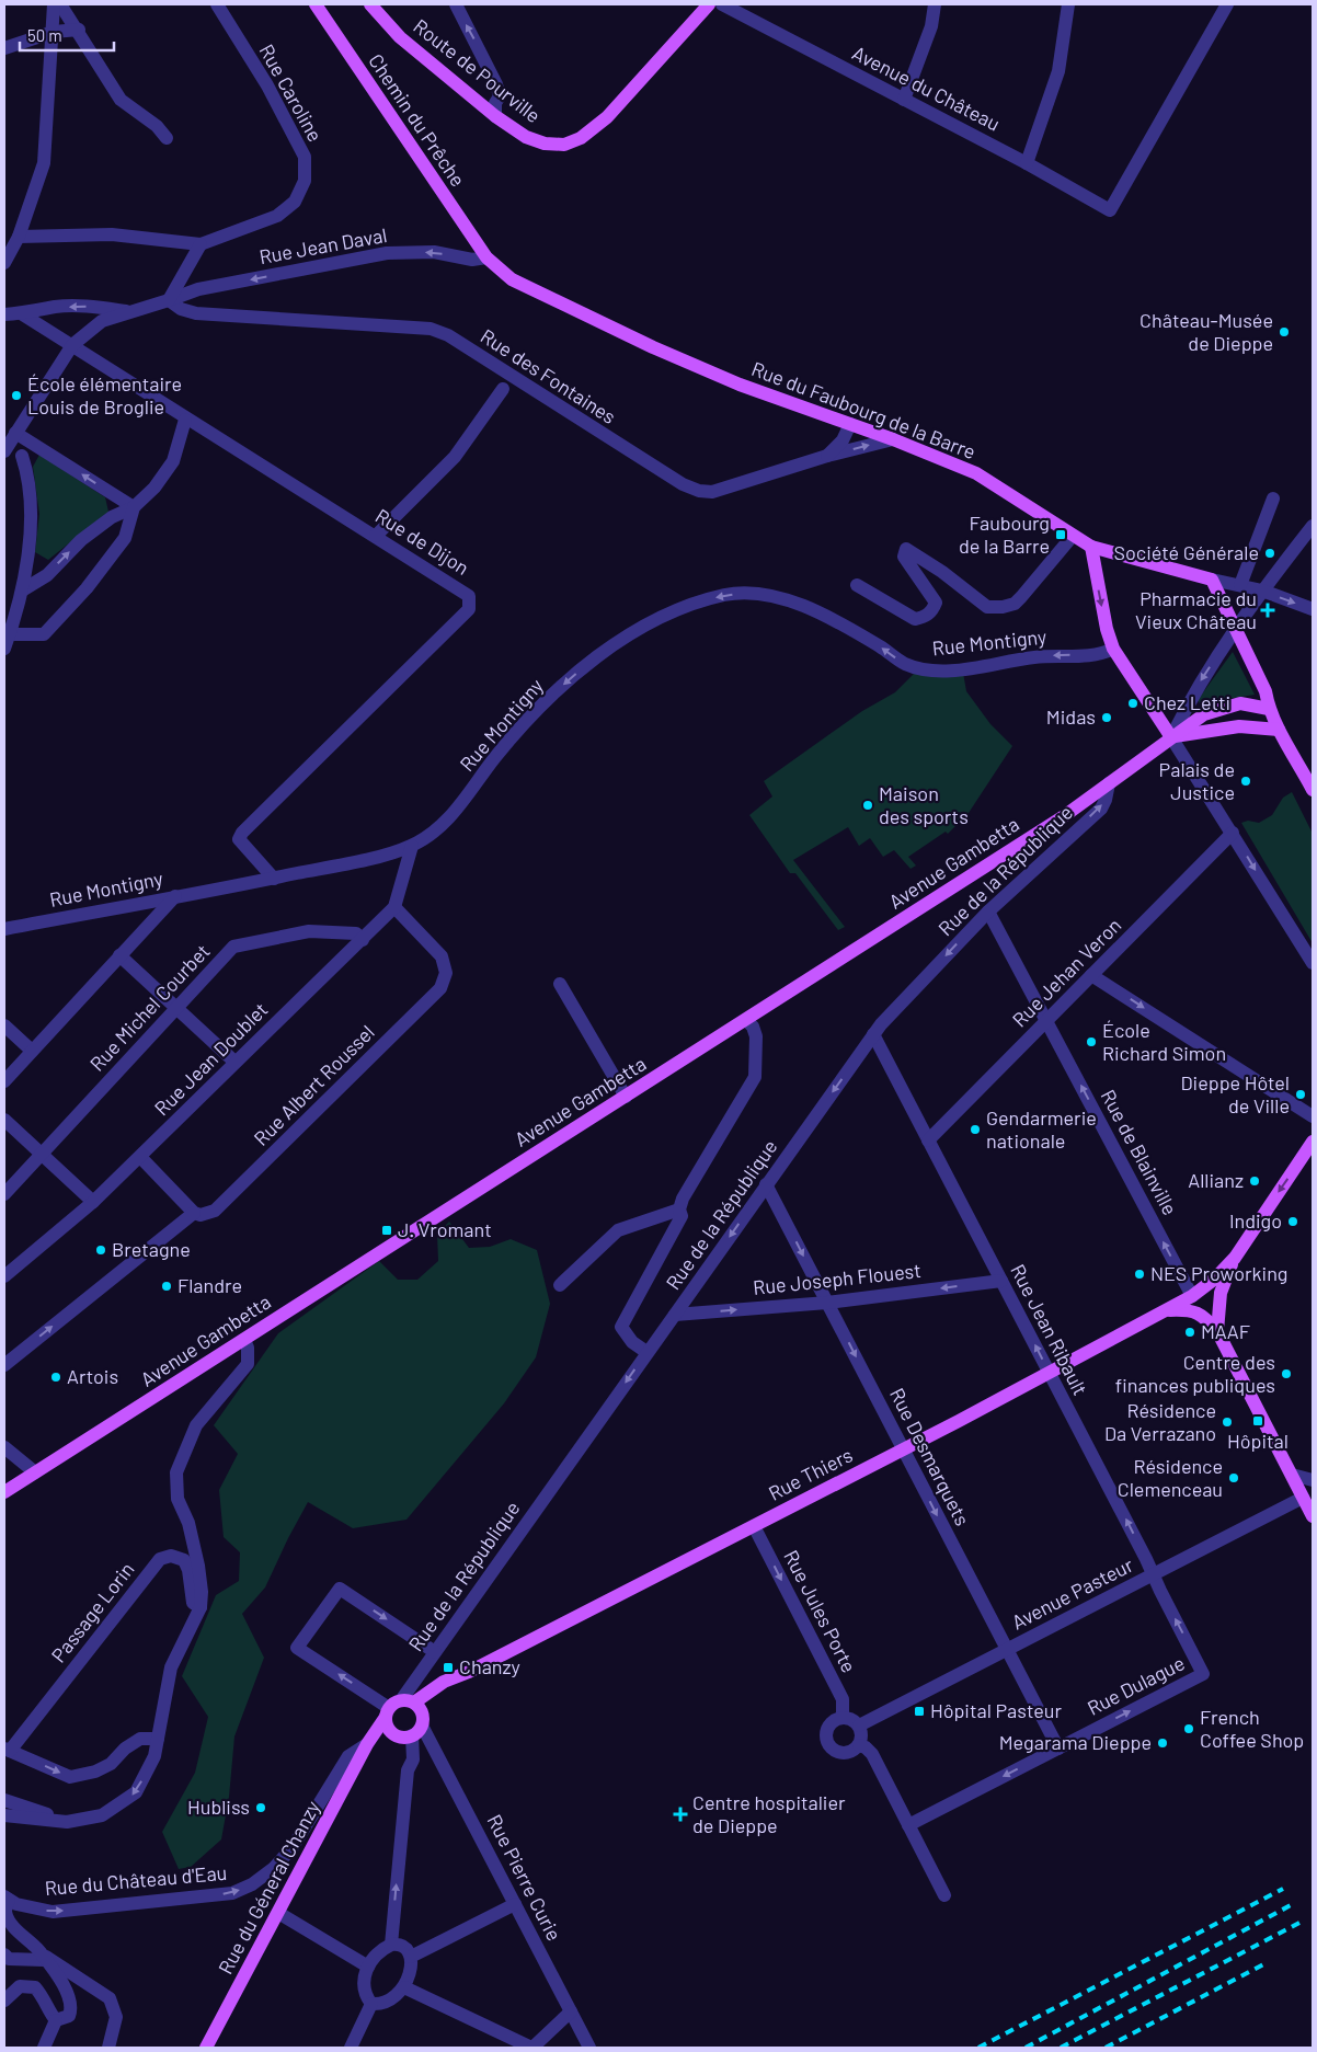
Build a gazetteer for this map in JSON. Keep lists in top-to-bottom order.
{
  "streets": {
    "main road": [
      "Route de Pourville",
      "Chemin du Prêche",
      "Rue du Faubourg de la Barre",
      "Avenue Gambetta",
      "Rue Thiers",
      "Rue du Géneral Chanzy"
    ],
    "street": [
      "Avenue du Château",
      "Rue Caroline",
      "Rue Jean Daval",
      "Rue des Fontaines",
      "Rue de Dijon",
      "Rue Montigny",
      "Rue de la République",
      "Rue Jehan Veron",
      "Rue Michel Courbet",
      "Rue Jean Doublet",
      "Rue Albert Roussel",
      "Rue de Blainville",
      "Rue Joseph Flouest",
      "Rue Jean Ribault",
      "Rue Desmarquets",
      "Avenue Pasteur",
      "Rue Jules Porte",
      "Passage Lorin",
      "Rue Dulague",
      "Rue Pierre Curie",
      "Rue du Château d'Eau"
    ]
  },
  "crossings": [
    ["Chemin du Prêche", "Rue Jean Daval"],
    ["Chemin du Prêche", "Rue du Faubourg de la Barre"],
    ["Rue Jean Daval", "Rue des Fontaines"],
    ["Rue Jean Daval", "Rue du Faubourg de la Barre"],
    ["Rue Jean Daval", "Rue de Dijon"],
    ["Rue des Fontaines", "Rue du Faubourg de la Barre"],
    ["Rue de Dijon", "Rue Montigny"],
    ["Rue Montigny", "Rue Jean Doublet"],
    ["Avenue Gambetta", "Rue de la République"],
    ["Rue de la République", "Rue de Blainville"],
    ["Rue de la République", "Rue Joseph Flouest"],
    ["Rue de la République", "Rue Jean Ribault"],
    ["Rue de la République", "Rue Desmarquets"],
    ["Rue de la République", "Rue Thiers"],
    ["Rue de la République", "Rue Pierre Curie"],
    ["Rue de la République", "Rue du Géneral Chanzy"],
    ["Rue Jehan Veron", "Rue de Blainville"],
    ["Rue Jehan Veron", "Rue Jean Ribault"],
    ["Rue Michel Courbet", "Rue Jean Doublet"],
    ["Rue Jean Doublet", "Rue Albert Roussel"],
    ["Rue de Blainville", "Rue Thiers"],
    ["Rue Joseph Flouest", "Rue Jean Ribault"],
    ["Rue Joseph Flouest", "Rue Desmarquets"],
    ["Rue Jean Ribault", "Rue Thiers"],
    ["Rue Jean Ribault", "Avenue Pasteur"],
    ["Rue Jean Ribault", "Rue Dulague"],
    ["Rue Desmarquets", "Rue Thiers"],
    ["Rue Desmarquets", "Avenue Pasteur"],
    ["Rue Desmarquets", "Rue Dulague"],
    ["Rue Thiers", "Rue Jules Porte"],
    ["Rue Thiers", "Rue Pierre Curie"],
    ["Rue Thiers", "Rue du Géneral Chanzy"],
    ["Avenue Pasteur", "Rue Jules Porte"],
    ["Rue Pierre Curie", "Rue du Géneral Chanzy"],
    ["Rue du Château d'Eau", "Rue du Géneral Chanzy"]
  ],
  "one_way": [
    "Rue Jean Daval",
    "Rue Montigny",
    "Rue de la République",
    "Rue de Blainville",
    "Rue Jean Ribault",
    "Rue Desmarquets",
    "Rue Jules Porte",
    "Rue du Château d'Eau"
  ],
  "places": {
    "other": [
      "Château-Musée de Dieppe",
      "École élémentaire Louis de Broglie",
      "Société Générale",
      "Chez Letti",
      "Midas",
      "Palais de Justice",
      "Maison des sports",
      "École Richard Simon",
      "Dieppe Hôtel de Ville",
      "Gendarmerie nationale",
      "Allianz",
      "Indigo",
      "Bretagne",
      "NES Proworking",
      "Flandre",
      "MAAF",
      "Centre des finances publiques",
      "Artois",
      "Résidence Da Verrazano",
      "Résidence Clemenceau",
      "French Coffee Shop",
      "Megarama Dieppe",
      "Hubliss"
    ],
    "transit": [
      "Faubourg de la Barre",
      "J. Vromant",
      "Hôpital",
      "Chanzy",
      "Hôpital Pasteur"
    ],
    "health": ["Pharmacie du Vieux Château", "Centre hospitalier de Dieppe"]
  },
  "scale_bar": "50 m"
}
